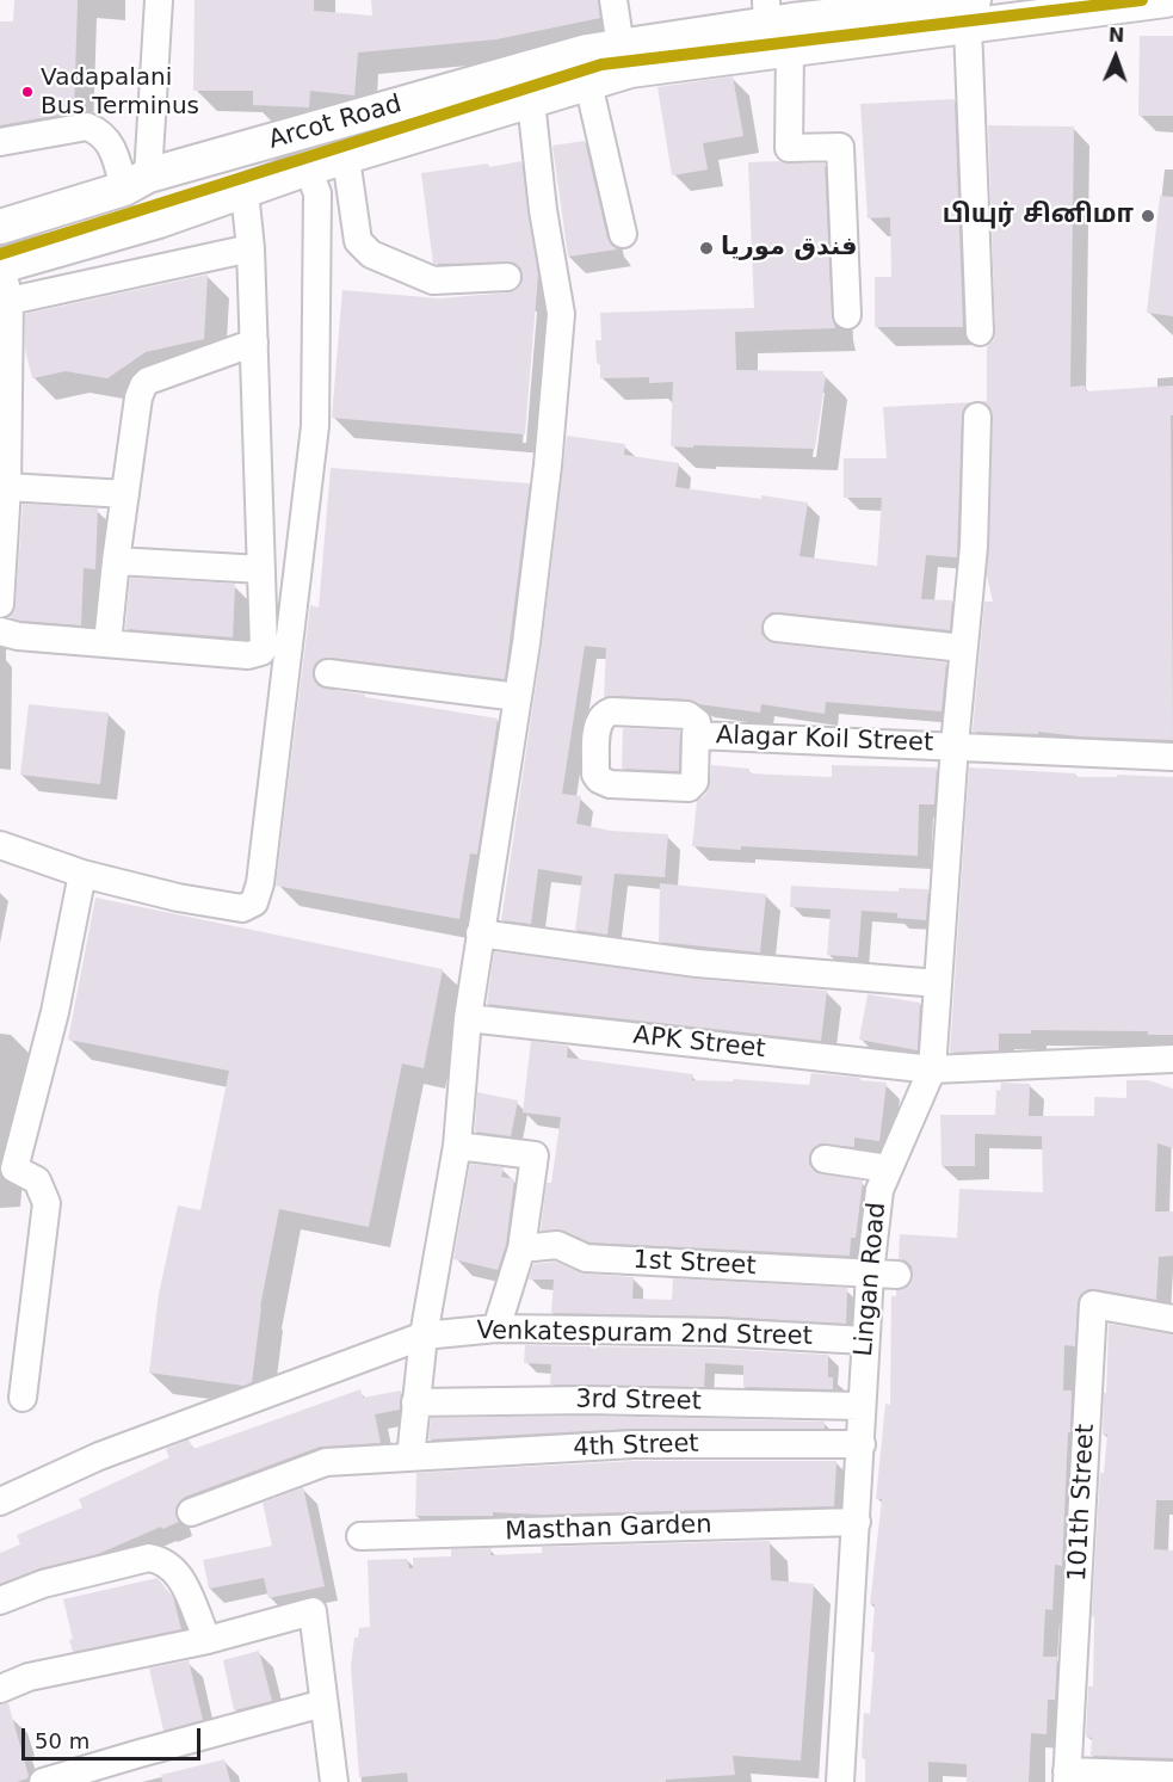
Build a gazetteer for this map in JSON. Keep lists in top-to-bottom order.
{
  "streets": {
    "main road": ["Arcot Road"],
    "street": [
      "Alagar Koil Street",
      "APK Street",
      "1st Street",
      "Lingan Road",
      "Venkatespuram 2nd Street",
      "3rd Street",
      "4th Street",
      "101th Street",
      "Masthan Garden"
    ]
  },
  "crossings": [
    ["Alagar Koil Street", "Lingan Road"],
    ["APK Street", "Lingan Road"],
    ["1st Street", "Lingan Road"],
    ["Lingan Road", "Venkatespuram 2nd Street"],
    ["Lingan Road", "3rd Street"],
    ["Lingan Road", "4th Street"],
    ["Lingan Road", "Masthan Garden"]
  ],
  "places": ["Vadapalani Bus Terminus", "பியுர் சினிமா", "فندق موريا"],
  "scale_bar": "50 m",
  "north": "top"
}
